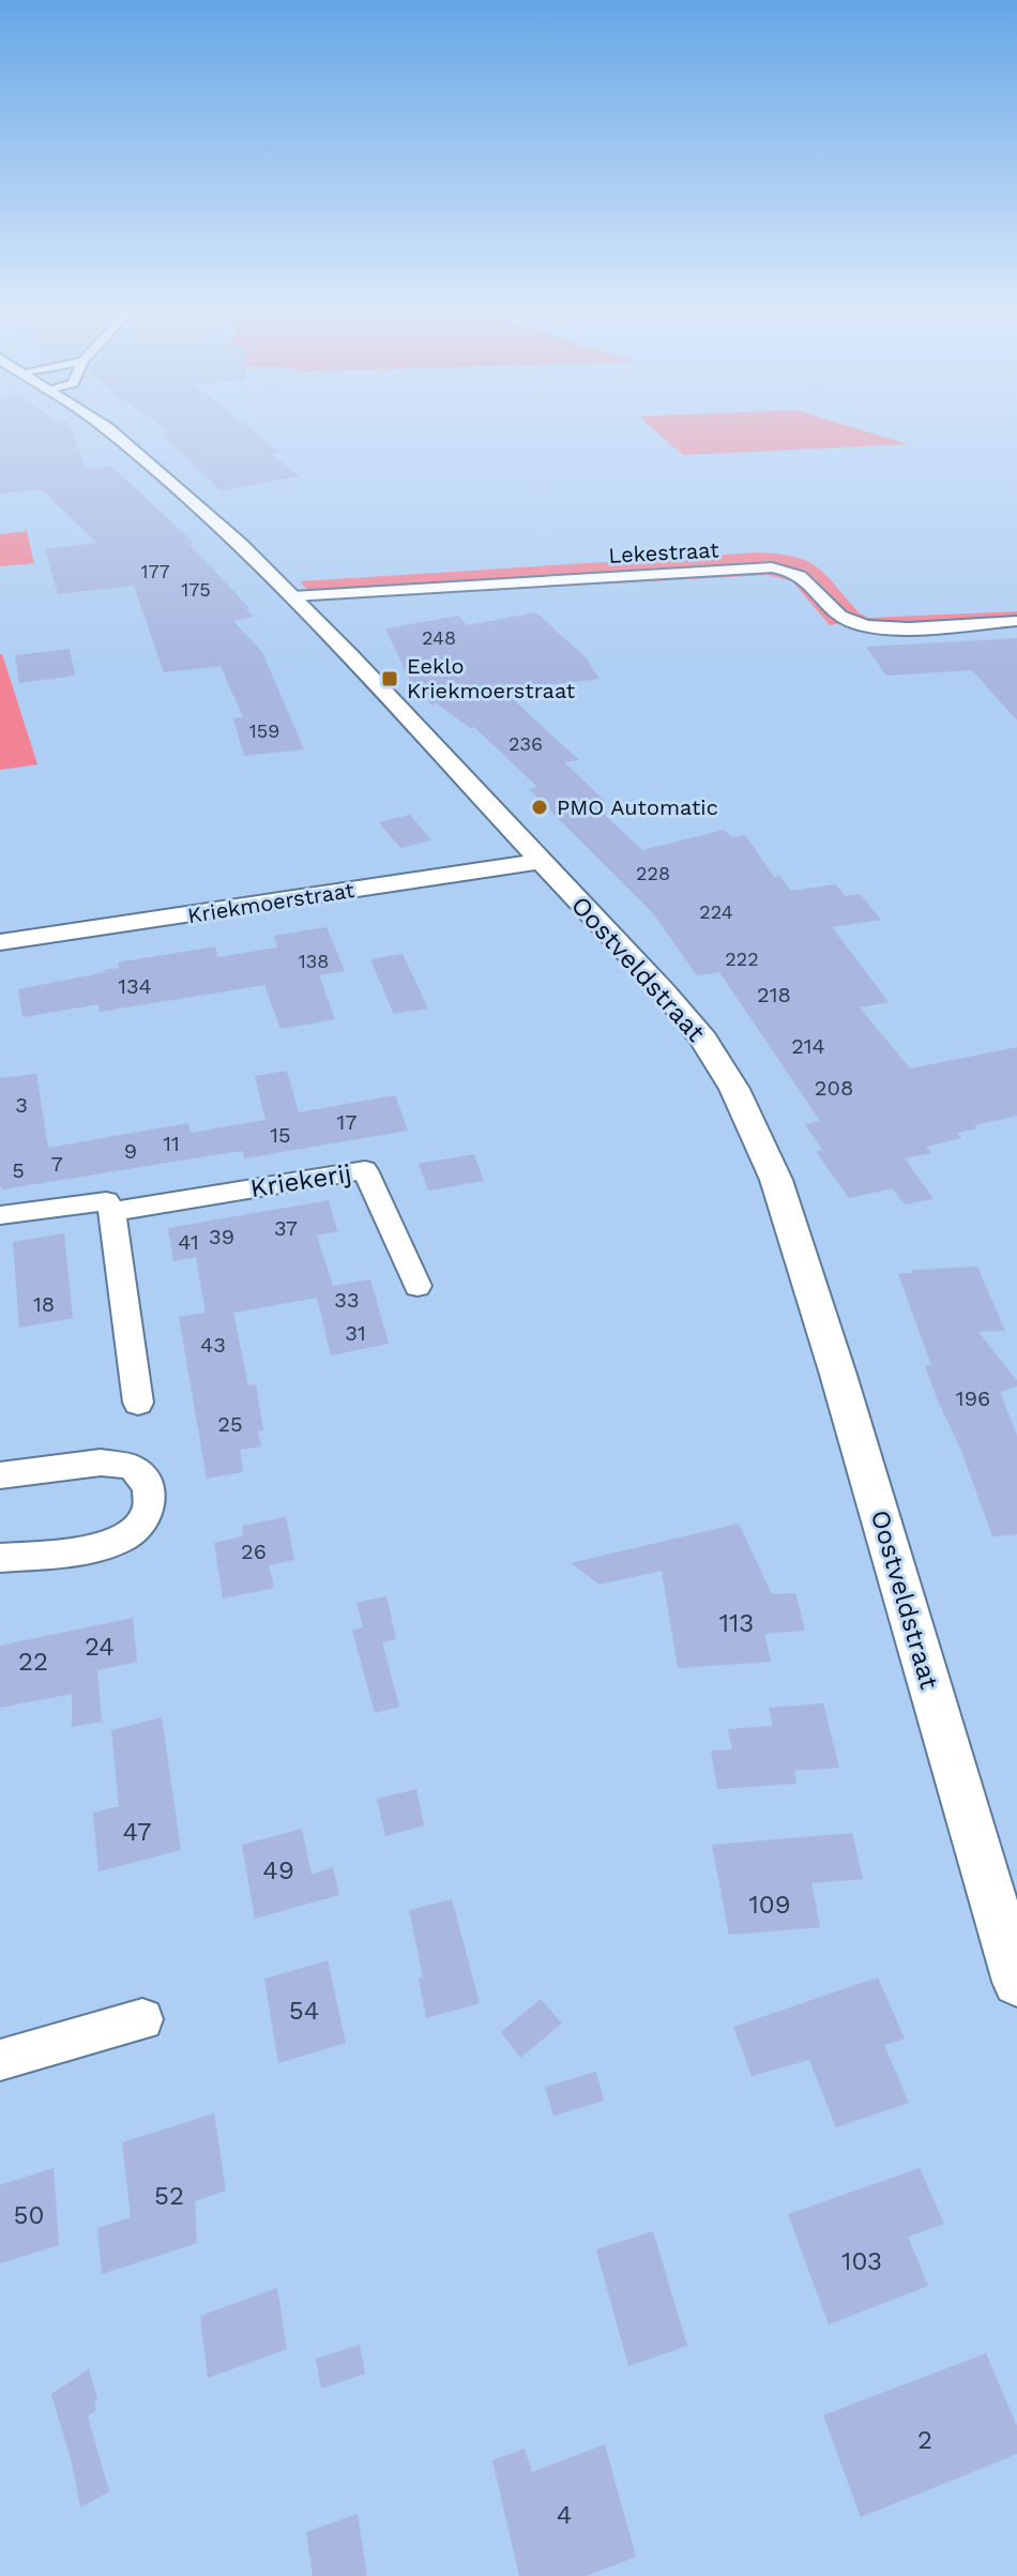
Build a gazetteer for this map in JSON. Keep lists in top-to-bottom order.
{
  "streets": {
    "street": [
      "Lekestraat",
      "Kriekmoerstraat",
      "Oostveldstraat",
      "Kriekerij"
    ]
  },
  "crossings": [
    ["Lekestraat", "Oostveldstraat"],
    ["Kriekmoerstraat", "Oostveldstraat"]
  ],
  "places": {
    "transit": ["Eeklo Kriekmoerstraat"],
    "other": ["PMO Automatic"]
  },
  "house_numbers": [
    "177",
    "175",
    "248",
    "159",
    "236",
    "228",
    "224",
    "222",
    "138",
    "134",
    "218",
    "214",
    "208",
    "3",
    "17",
    "15",
    "11",
    "9",
    "7",
    "5",
    "37",
    "39",
    "41",
    "33",
    "18",
    "31",
    "43",
    "196",
    "25",
    "26",
    "113",
    "24",
    "22",
    "47",
    "49",
    "109",
    "54",
    "52",
    "50",
    "103",
    "2",
    "4"
  ]
}
